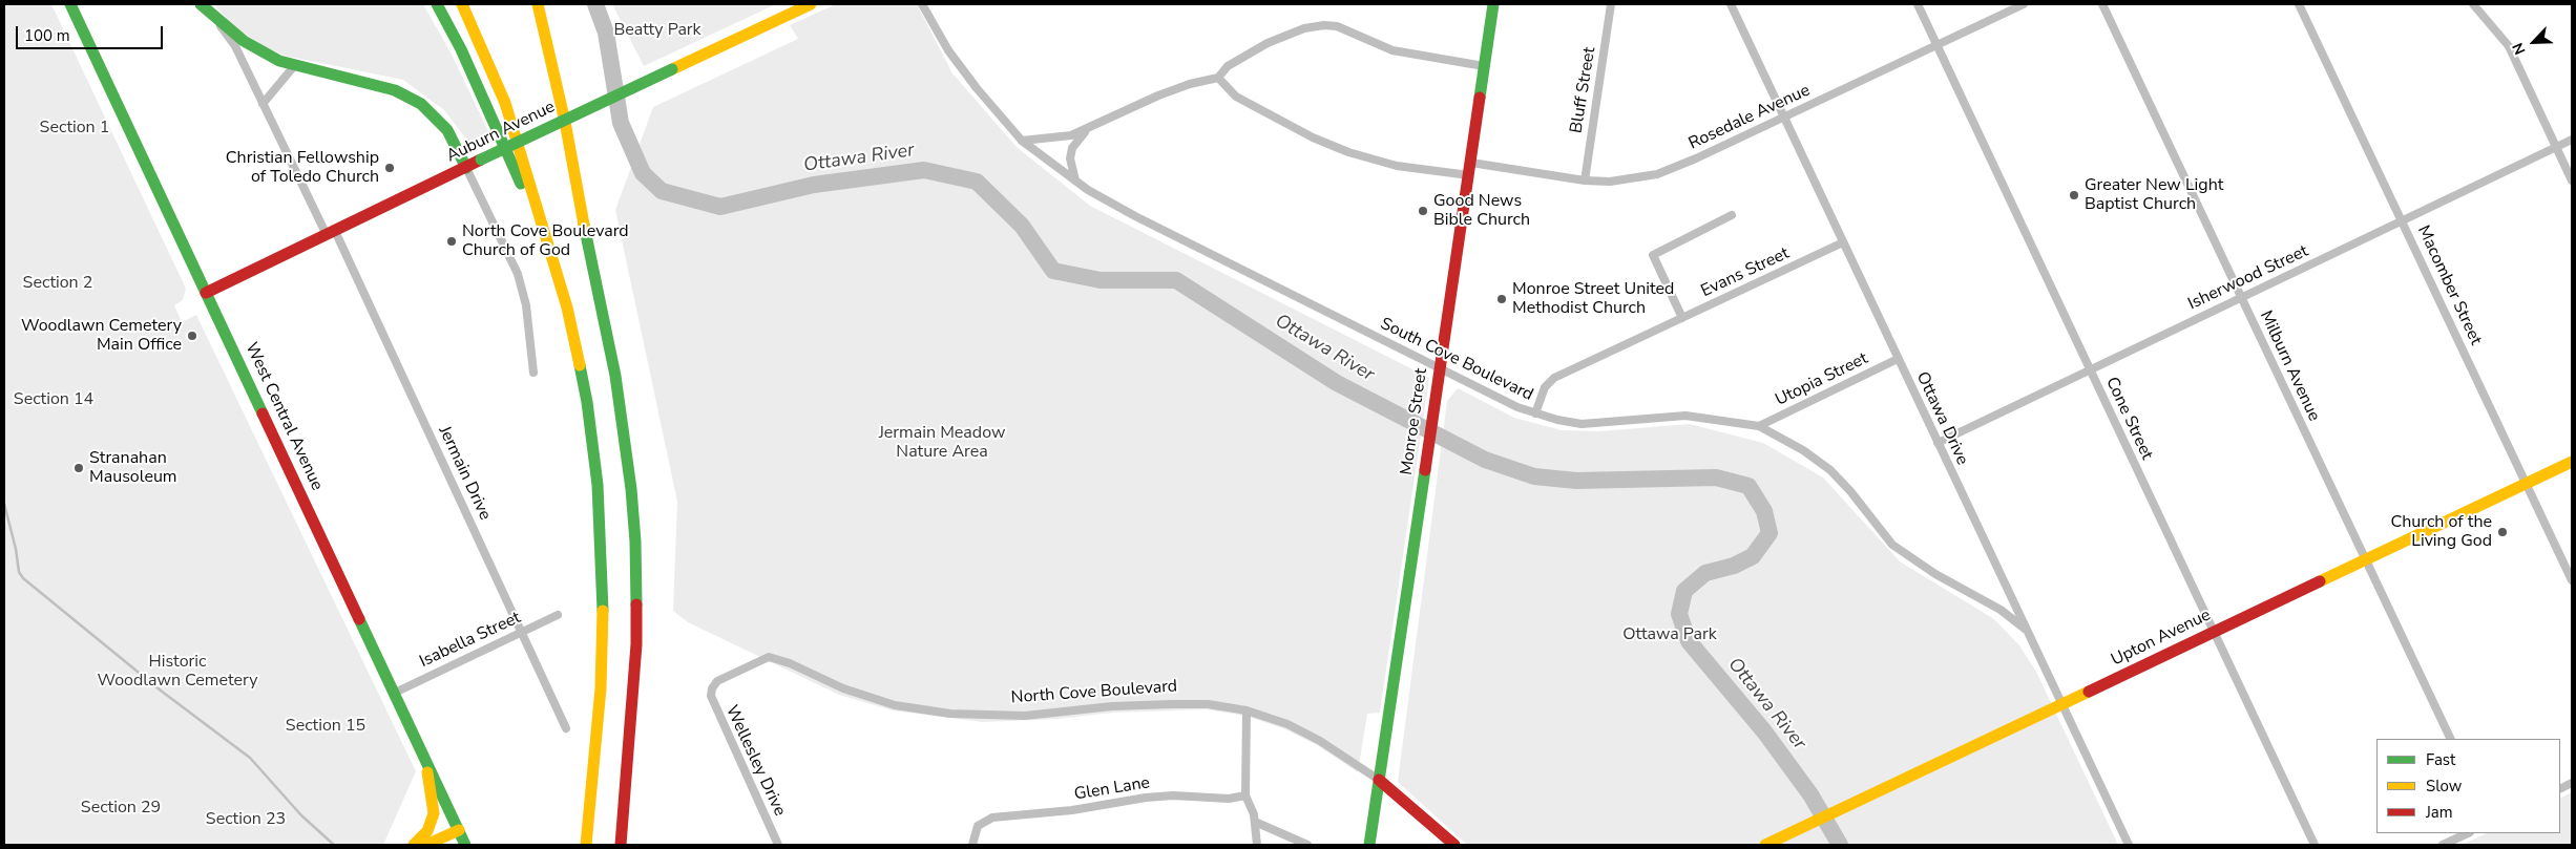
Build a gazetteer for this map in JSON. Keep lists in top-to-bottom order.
{
  "streets": {
    "main road": [
      "Auburn Avenue",
      "West Central Avenue",
      "Monroe Street",
      "Upton Avenue",
      "North Cove Boulevard"
    ],
    "street": [
      "Bluff Street",
      "Rosedale Avenue",
      "Evans Street",
      "Isherwood Street",
      "Macomber Street",
      "South Cove Boulevard",
      "Milburn Avenue",
      "Utopia Street",
      "Ottawa Drive",
      "Cone Street",
      "Jermain Drive",
      "Isabella Street",
      "Wellesley Drive",
      "Glen Lane"
    ]
  },
  "crossings": [
    ["Bluff Street", "Rosedale Avenue"],
    ["Rosedale Avenue", "Ottawa Drive"],
    ["Rosedale Avenue", "Cone Street"],
    ["Rosedale Avenue", "Monroe Street"],
    ["Auburn Avenue", "West Central Avenue"],
    ["Auburn Avenue", "Jermain Drive"],
    ["Evans Street", "South Cove Boulevard"],
    ["Evans Street", "Ottawa Drive"],
    ["Isherwood Street", "Macomber Street"],
    ["Isherwood Street", "Milburn Avenue"],
    ["Isherwood Street", "Ottawa Drive"],
    ["Isherwood Street", "Cone Street"],
    ["Macomber Street", "Upton Avenue"],
    ["South Cove Boulevard", "Utopia Street"],
    ["South Cove Boulevard", "Ottawa Drive"],
    ["South Cove Boulevard", "Monroe Street"],
    ["Milburn Avenue", "Upton Avenue"],
    ["Utopia Street", "Ottawa Drive"],
    ["West Central Avenue", "Isabella Street"],
    ["Ottawa Drive", "Upton Avenue"],
    ["Cone Street", "Upton Avenue"],
    ["Monroe Street", "North Cove Boulevard"],
    ["Jermain Drive", "Isabella Street"],
    ["North Cove Boulevard", "Wellesley Drive"]
  ],
  "water": ["Ottawa River"],
  "parks": [
    "Beatty Park",
    "Section 1",
    "Section 2",
    "Section 14",
    "Jermain Meadow Nature Area",
    "Ottawa Park",
    "Historic Woodlawn Cemetery",
    "Section 15",
    "Section 29",
    "Section 23"
  ],
  "places": [
    "Christian Fellowship of Toledo Church",
    "Greater New Light Baptist Church",
    "Good News Bible Church",
    "North Cove Boulevard Church of God",
    "Monroe Street United Methodist Church",
    "Woodlawn Cemetery Main Office",
    "Stranahan Mausoleum",
    "Church of the Living God"
  ],
  "legend": ["Fast", "Slow", "Jam"],
  "scale_bar": "100 m",
  "north": "bottom left"
}
